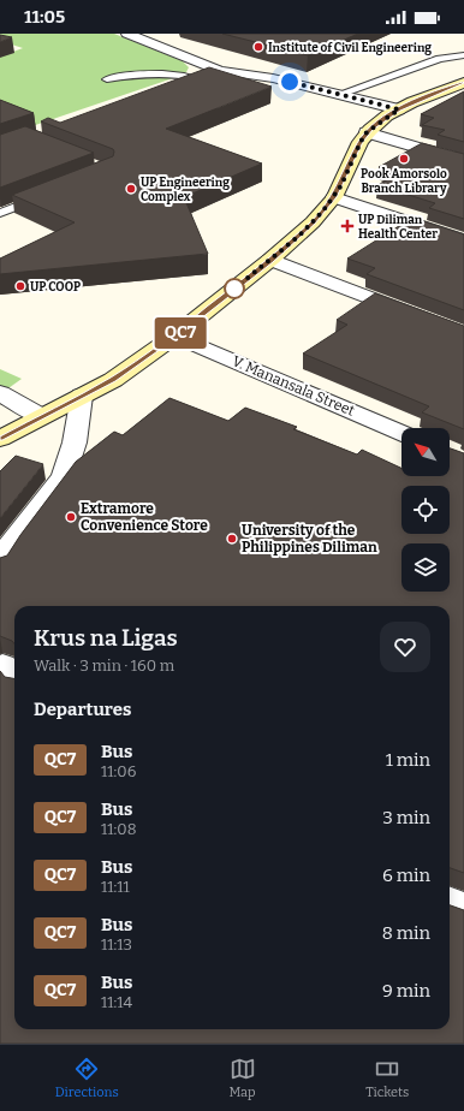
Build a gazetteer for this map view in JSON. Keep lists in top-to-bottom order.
{
  "streets": {
    "street": ["V. Manansala Street"]
  },
  "places": {
    "other": [
      "Institute of Civil Engineering",
      "Pook Amorsolo Branch Library",
      "UP Engineering Complex",
      "UP COOP",
      "Extramore Convenience Store",
      "University of the Philippines Diliman"
    ],
    "health": ["UP Diliman Health Center"]
  },
  "lines": ["bus line QC7"],
  "north": "top left",
  "page": {
    "status": "11:05",
    "on_map": "QC7",
    "heading": [
      ["Krus na Ligas", "Walk · 3 min · 160 m"],
      "Departures"
    ],
    "list": [
      {
        "mark": "QC7",
        "name": "Bus",
        "note": "11:06",
        "value": "1 min"
      },
      {
        "mark": "QC7",
        "name": "Bus",
        "note": "11:08",
        "value": "3 min"
      },
      {
        "mark": "QC7",
        "name": "Bus",
        "note": "11:11",
        "value": "6 min"
      },
      {
        "mark": "QC7",
        "name": "Bus",
        "note": "11:13",
        "value": "8 min"
      },
      {
        "mark": "QC7",
        "name": "Bus",
        "note": "11:14",
        "value": "9 min"
      }
    ],
    "tabs": ["Directions", "Map", "Tickets"]
  }
}
